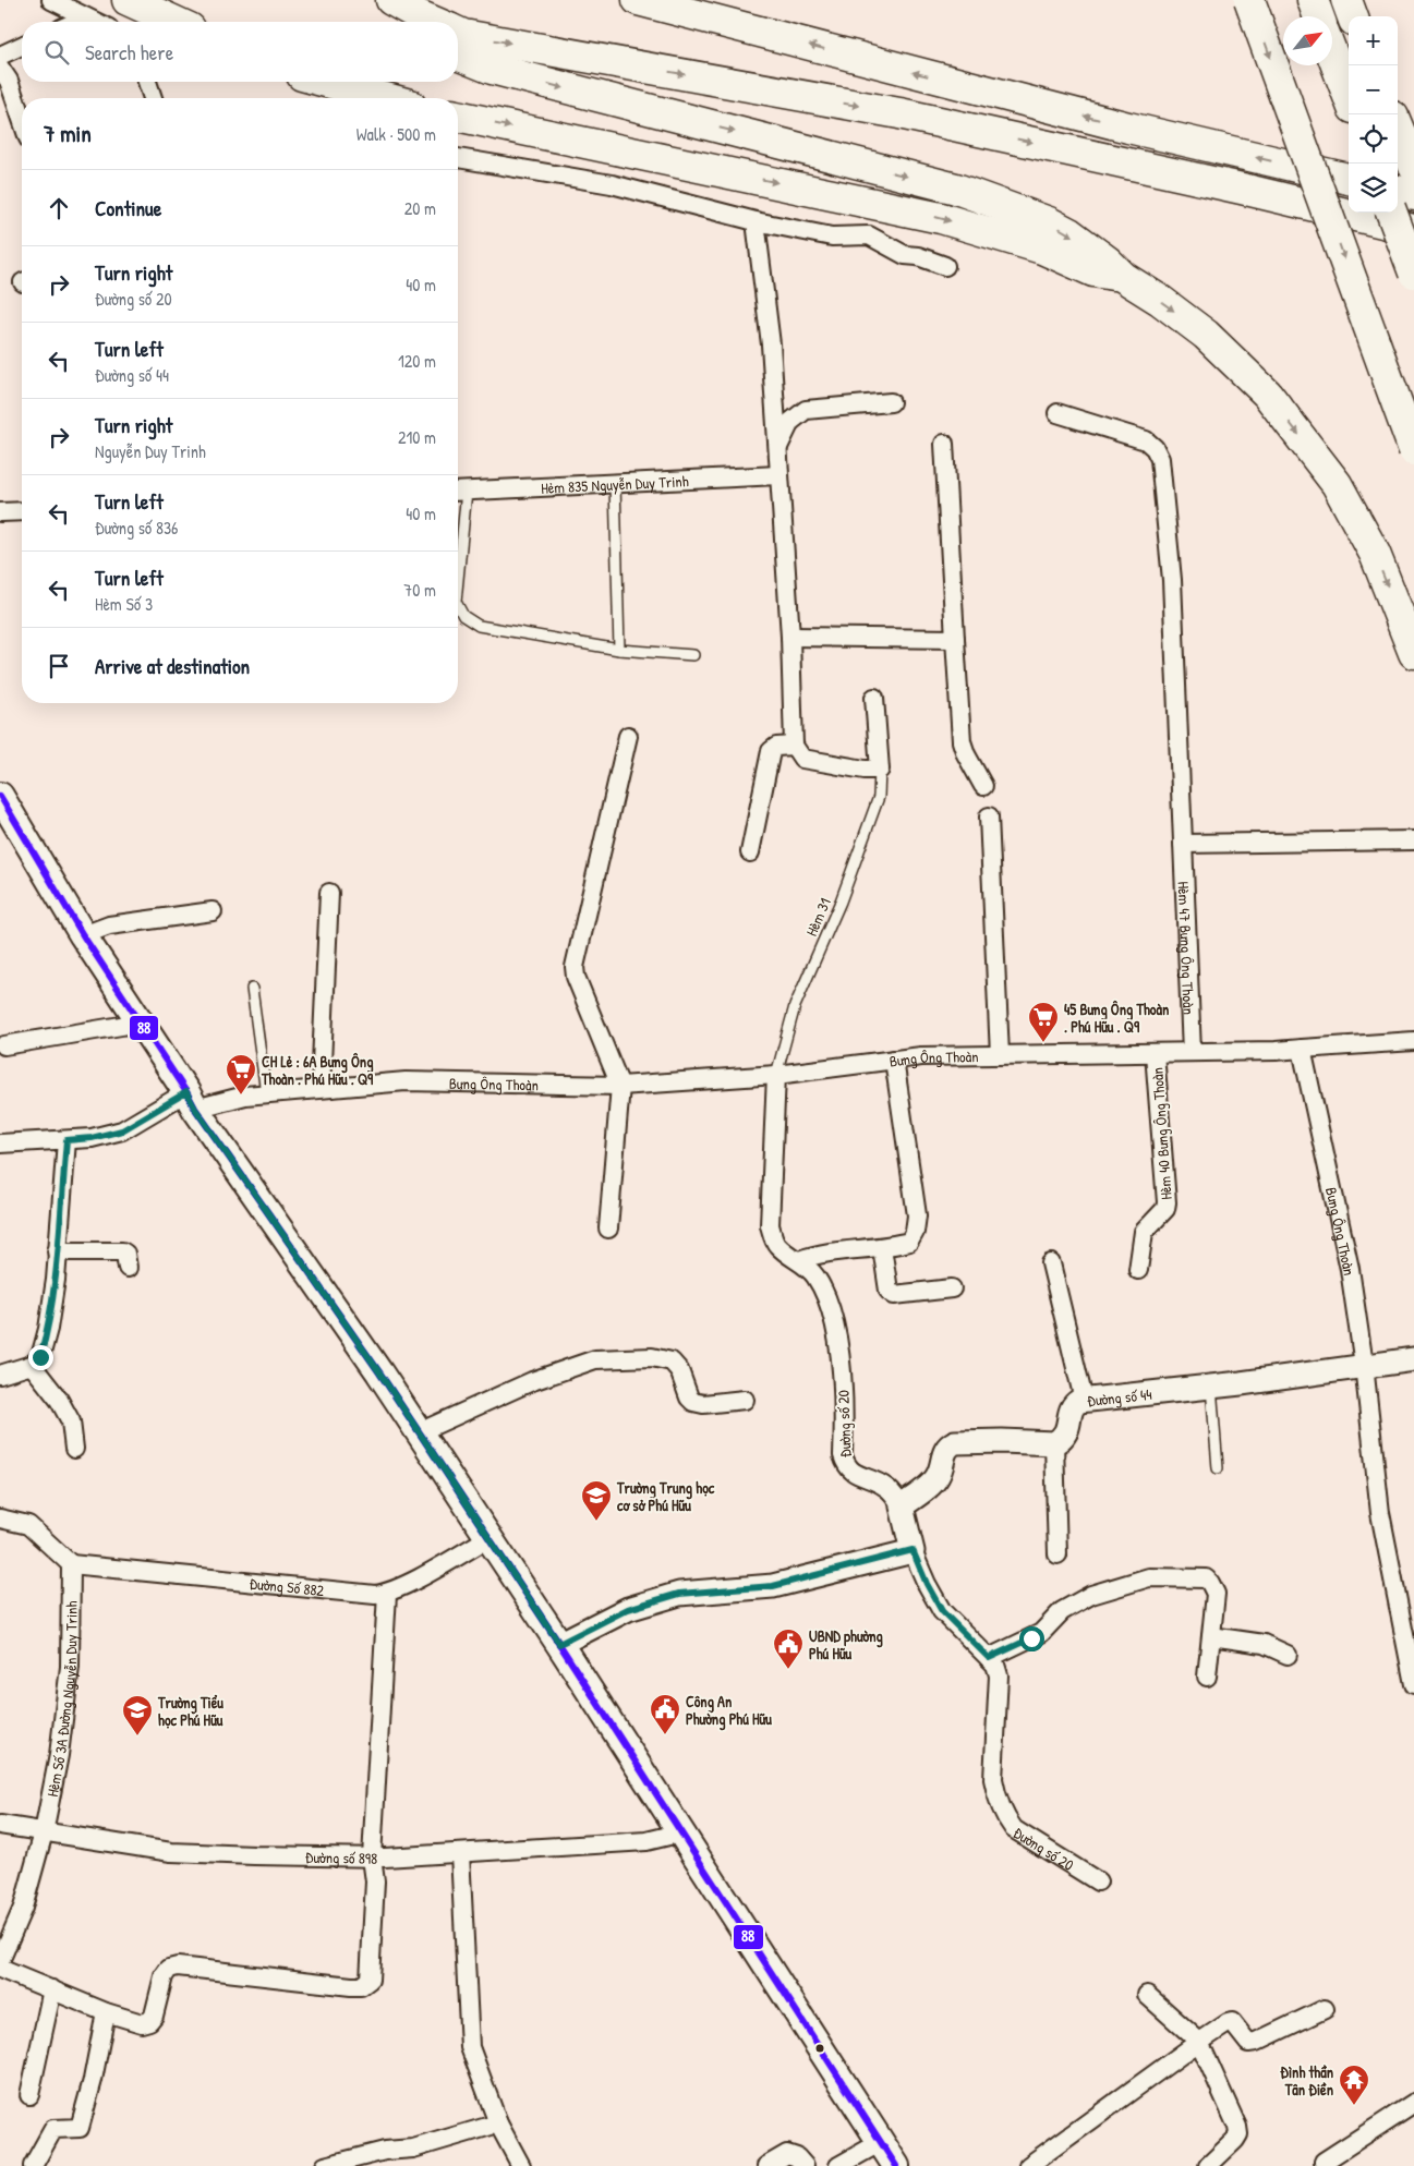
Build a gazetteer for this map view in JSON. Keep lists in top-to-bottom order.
{
  "streets": {
    "street": [
      "Hẻm 835 Nguyễn Duy Trinh",
      "Hèm 47 Bưng Ông Thoàn",
      "Bưng Ông Thoàn",
      "Hèm 40 Bưng Ông Thoàn",
      "Đường số 44",
      "Đường số 20",
      "Đường Số 882",
      "Hèm Số 3A Đường Nguyễn Duy Trinh",
      "Đường số 898"
    ],
    "lane": ["Hèm 31"]
  },
  "crossings": [
    ["Hèm 31", "Bưng Ông Thoàn"],
    ["Hèm 31", "Đường số 20"],
    ["Hèm 47 Bưng Ông Thoàn", "Bưng Ông Thoàn"],
    ["Bưng Ông Thoàn", "Hèm 40 Bưng Ông Thoàn"],
    ["Bưng Ông Thoàn", "Đường số 44"],
    ["Bưng Ông Thoàn", "Đường số 20"],
    ["Đường Số 882", "Hèm Số 3A Đường Nguyễn Duy Trinh"],
    ["Hèm Số 3A Đường Nguyễn Duy Trinh", "Đường số 898"]
  ],
  "places": {
    "supermarket": ["45 Bưng Ông Thoàn . Phú Hữu . Q9", "CH Lẻ : 6A Bưng Ông Thoàn . Phú Hữu . Q9"],
    "school or university": ["Trường Trung học cơ sở Phú Hữu", "Trường Tiểu học Phú Hữu"],
    "public building": ["UBND phường Phú Hữu", "Công An Phường Phú Hữu"],
    "temple": ["Đình thần Tân Điền"]
  },
  "lines": ["transit line 88"],
  "north": "top right",
  "page": {
    "map_buttons": ["+", "−"],
    "search": "Search here",
    "heading": ["7 min", "Walk · 500 m"],
    "list": [
      ["Continue", "20 m"],
      ["Turn right", "Đường số 20", "40 m"],
      ["Turn left", "Đường số 44", "120 m"],
      ["Turn right", "Nguyễn Duy Trinh", "210 m"],
      ["Turn left", "Đường số 836", "40 m"],
      ["Turn left", "Hèm Số 3", "70 m"],
      "Arrive at destination"
    ]
  }
}
